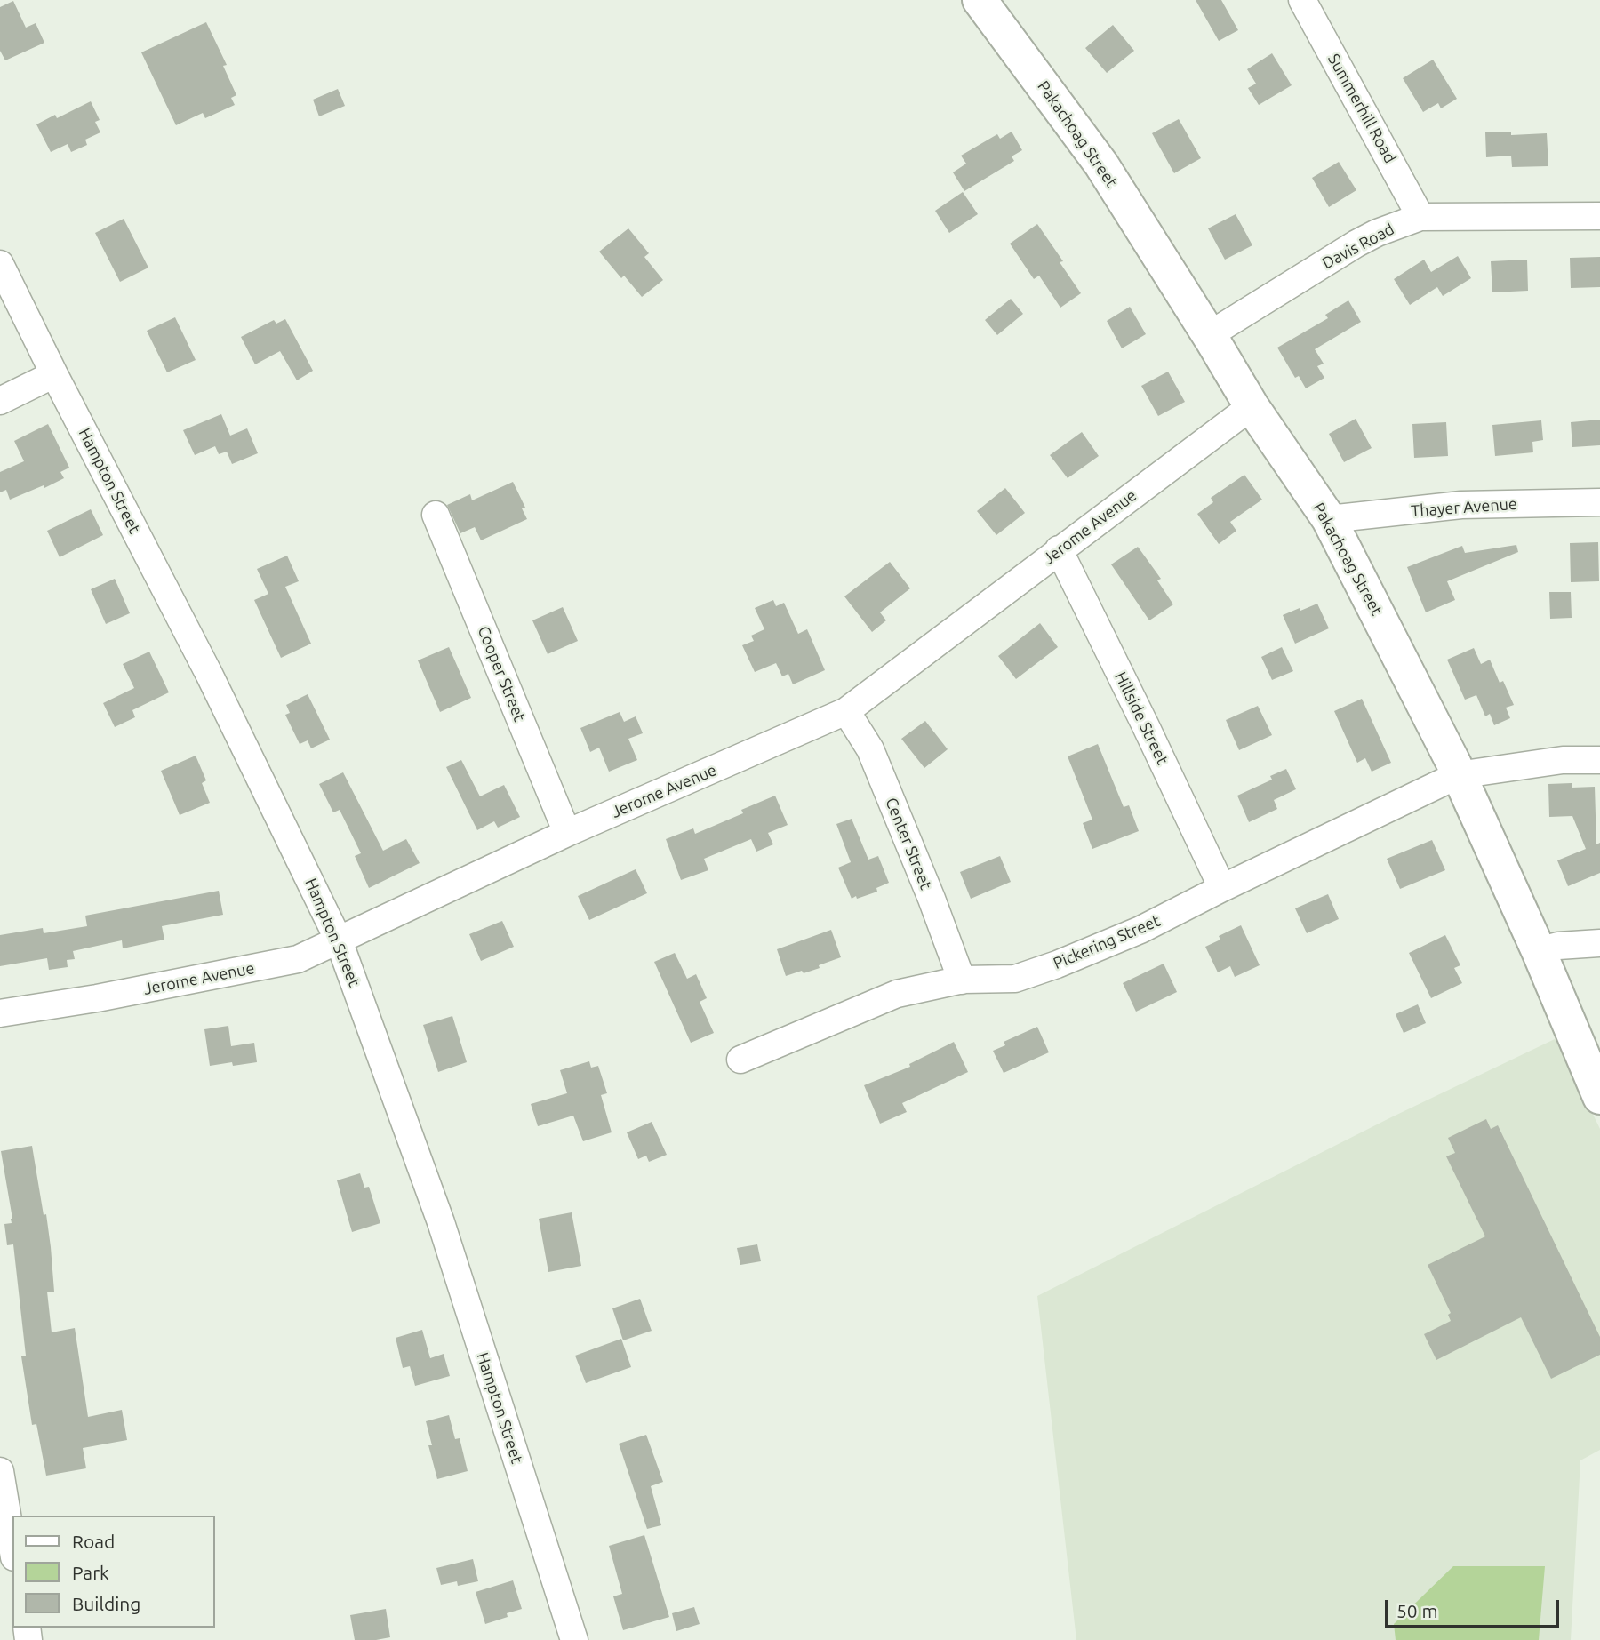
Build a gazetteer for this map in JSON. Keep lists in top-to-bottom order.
{
  "streets": {
    "street": [
      "Summerhill Road",
      "Pakachoag Street",
      "Davis Road",
      "Hampton Street",
      "Thayer Avenue",
      "Jerome Avenue",
      "Cooper Street",
      "Hillside Street",
      "Center Street",
      "Pickering Street"
    ]
  },
  "crossings": [
    ["Summerhill Road", "Davis Road"],
    ["Pakachoag Street", "Davis Road"],
    ["Pakachoag Street", "Thayer Avenue"],
    ["Pakachoag Street", "Jerome Avenue"],
    ["Pakachoag Street", "Pickering Street"],
    ["Hampton Street", "Jerome Avenue"],
    ["Jerome Avenue", "Cooper Street"],
    ["Jerome Avenue", "Hillside Street"],
    ["Jerome Avenue", "Center Street"],
    ["Hillside Street", "Pickering Street"],
    ["Center Street", "Pickering Street"]
  ],
  "legend": ["Road", "Park", "Building"],
  "scale_bar": "50 m"
}
